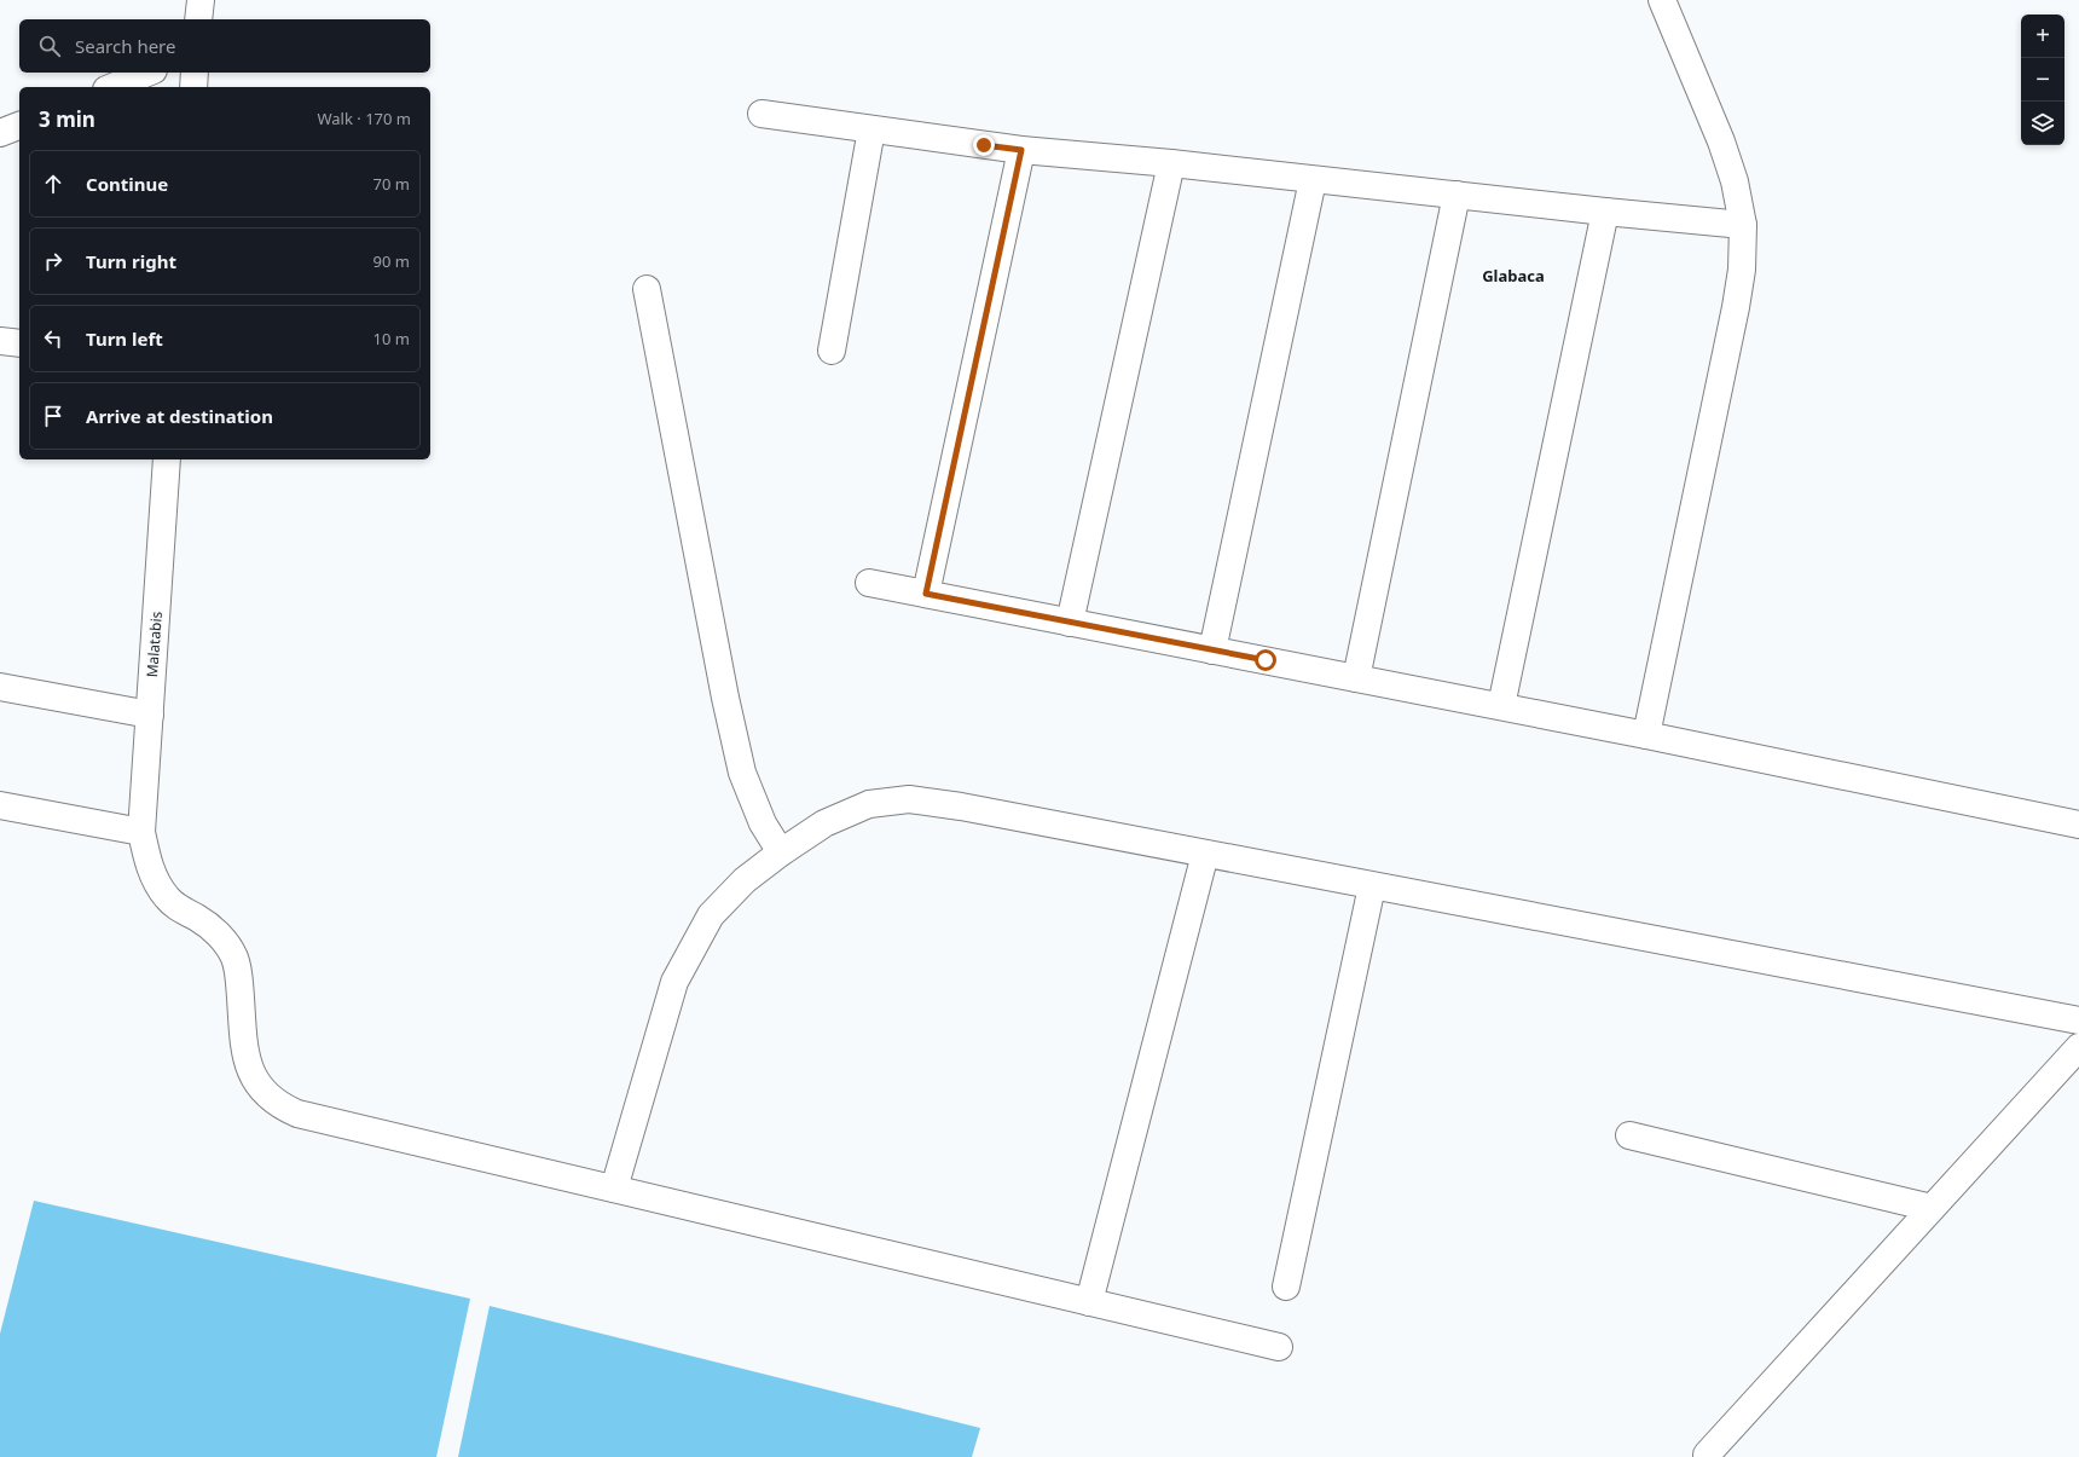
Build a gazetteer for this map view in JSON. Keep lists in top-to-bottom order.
{
  "streets": {
    "street": ["Malatabis"]
  },
  "districts": ["Glabaca"],
  "page": {
    "map_buttons": ["+", "−"],
    "search": "Search here",
    "heading": ["3 min", "Walk · 170 m"],
    "list": [
      ["Continue", "70 m"],
      ["Turn right", "90 m"],
      ["Turn left", "10 m"],
      "Arrive at destination"
    ]
  }
}
